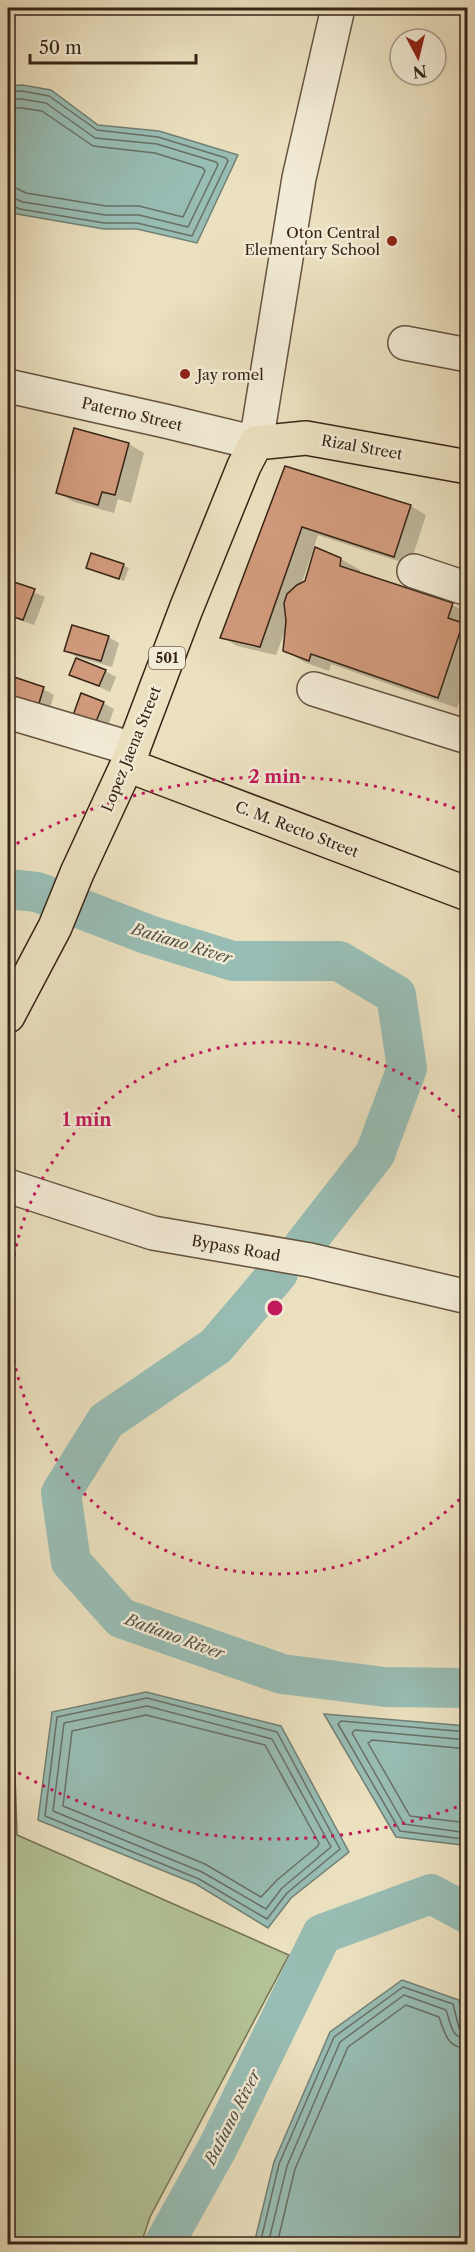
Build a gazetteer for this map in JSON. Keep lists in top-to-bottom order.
{
  "streets": {
    "main road": [
      "Rizal Street",
      "501",
      "Lopez Jaena Street",
      "C. M. Recto Street"
    ],
    "street": ["Paterno Street", "Bypass Road"]
  },
  "crossings": [
    ["Paterno Street", "Rizal Street"],
    ["Paterno Street", "Lopez Jaena Street"],
    ["Rizal Street", "Lopez Jaena Street"],
    ["Lopez Jaena Street", "C. M. Recto Street"]
  ],
  "water": ["Batiano River"],
  "places": ["Oton Central Elementary School", "Jay romel"],
  "scale_bar": "50 m",
  "north": "bottom",
  "rings": ["2 min", "1 min"]
}
